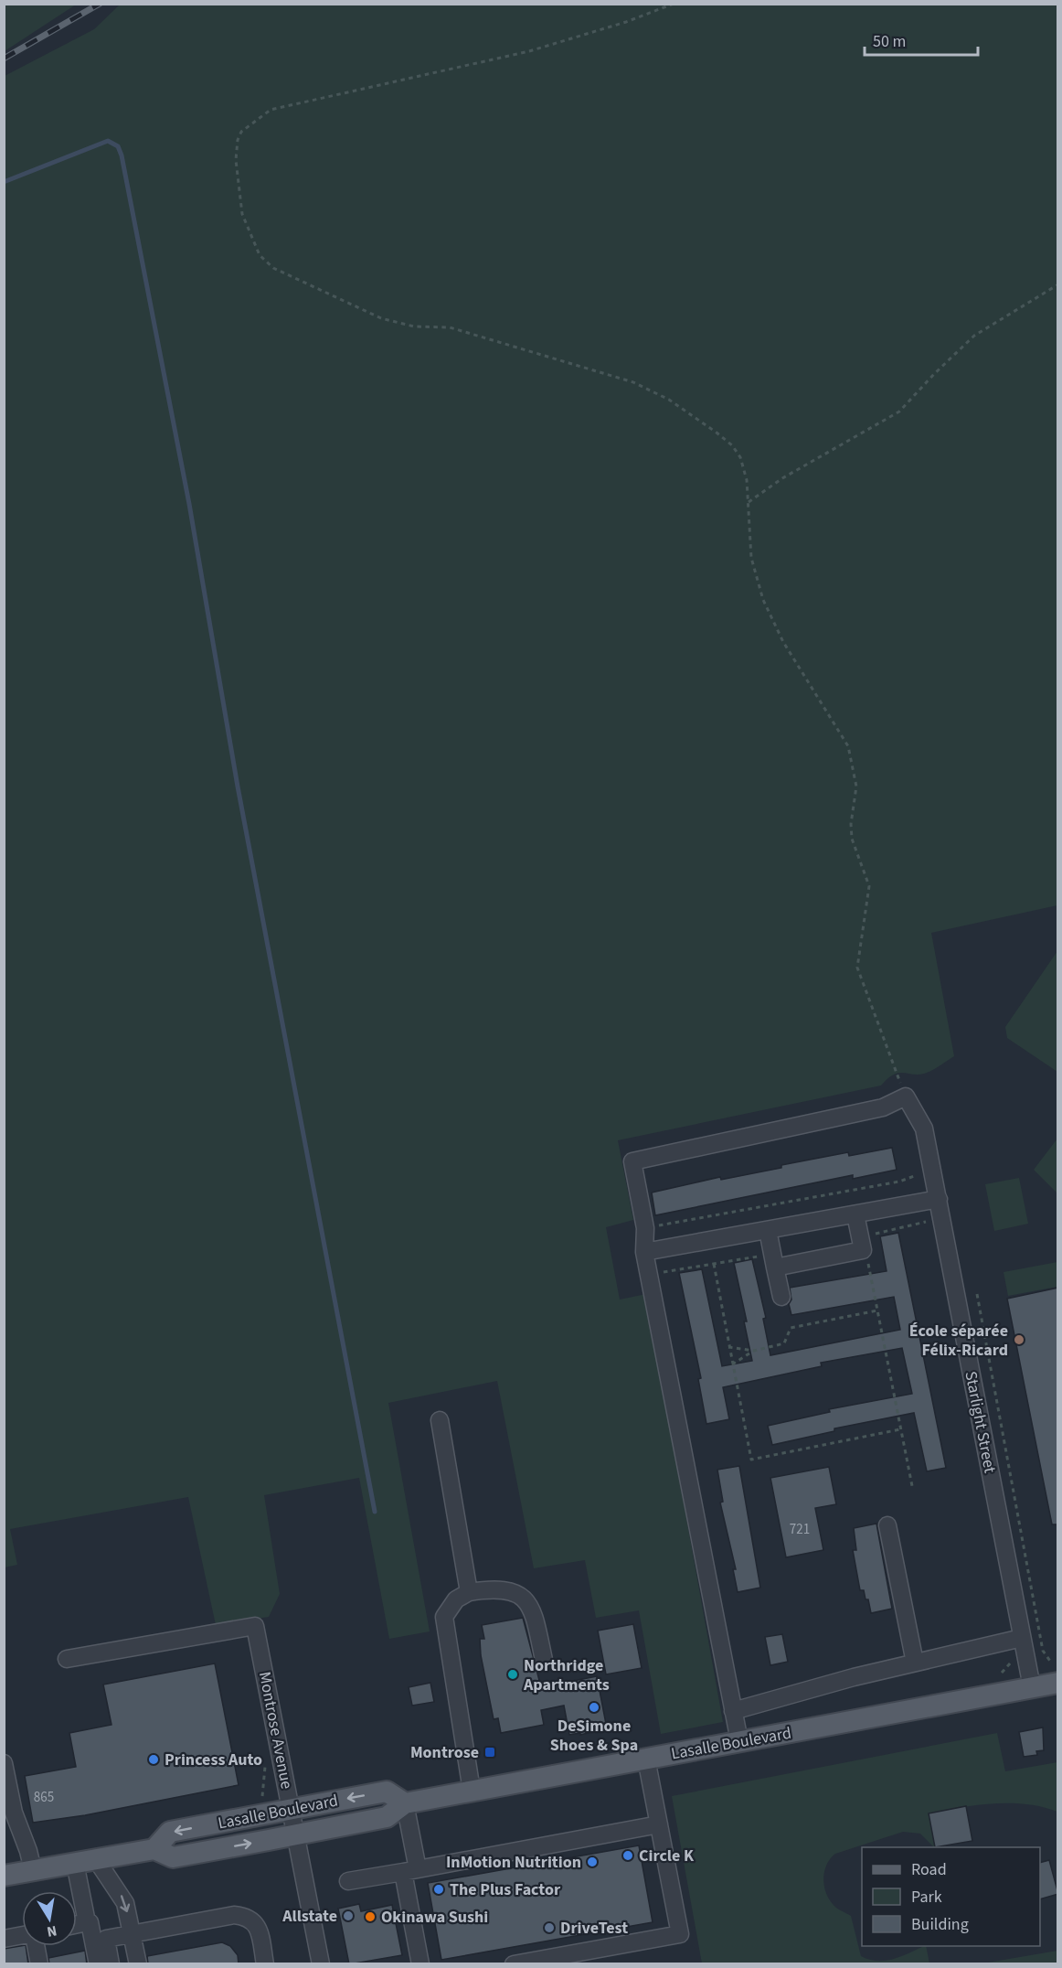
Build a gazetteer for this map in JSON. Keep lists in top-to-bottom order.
{
  "streets": {
    "main road": ["Lasalle Boulevard"],
    "street": ["Starlight Street", "Montrose Avenue"]
  },
  "crossings": [
    ["Starlight Street", "Lasalle Boulevard"],
    ["Montrose Avenue", "Lasalle Boulevard"]
  ],
  "places": {
    "other": [
      "École séparée Félix-Ricard",
      "Northridge Apartments",
      "DeSimone Shoes & Spa",
      "Princess Auto",
      "Circle K",
      "InMotion Nutrition",
      "The Plus Factor",
      "Allstate",
      "Okinawa Sushi",
      "DriveTest"
    ],
    "transit": ["Montrose"]
  },
  "house_numbers": ["721", "865"],
  "legend": ["Road", "Park", "Building"],
  "scale_bar": "50 m",
  "north": "bottom"
}
